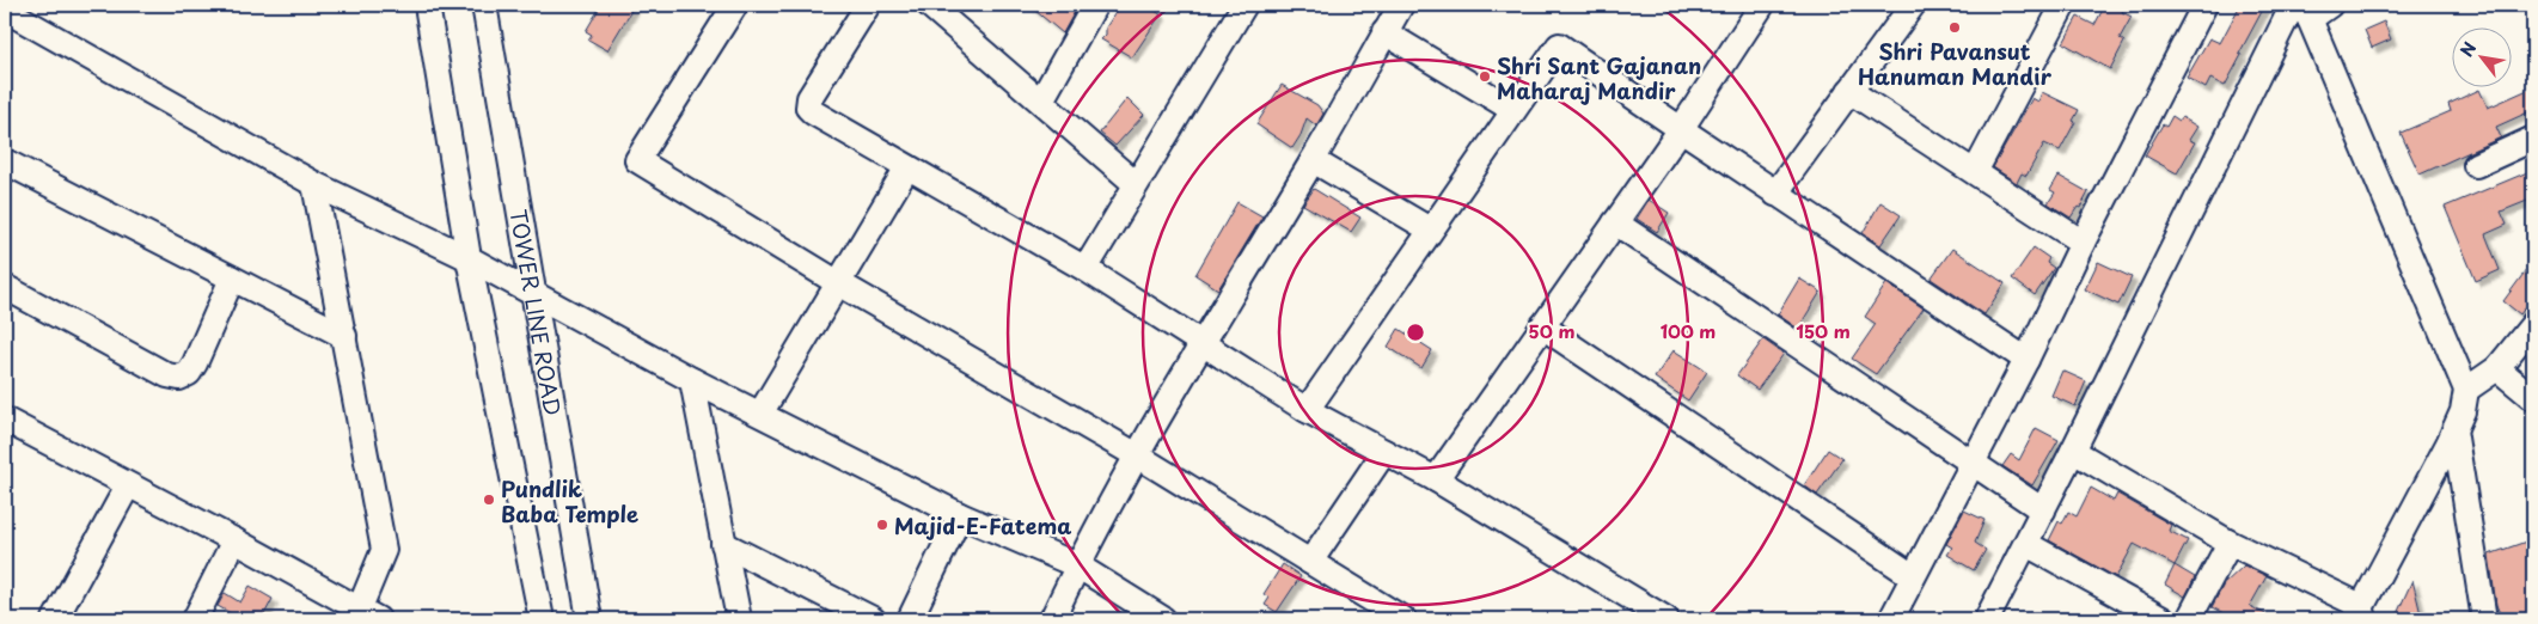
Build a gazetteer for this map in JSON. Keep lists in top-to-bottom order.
{
  "streets": {
    "street": ["TOWER LINE ROAD"]
  },
  "places": [
    "Shri Pavansut Hanuman Mandir",
    "Shri Sant Gajanan Maharaj Mandir",
    "Pundlik Baba Temple",
    "Majid-E-Fatema"
  ],
  "north": "top left",
  "rings": ["50 m", "100 m", "150 m"]
}
